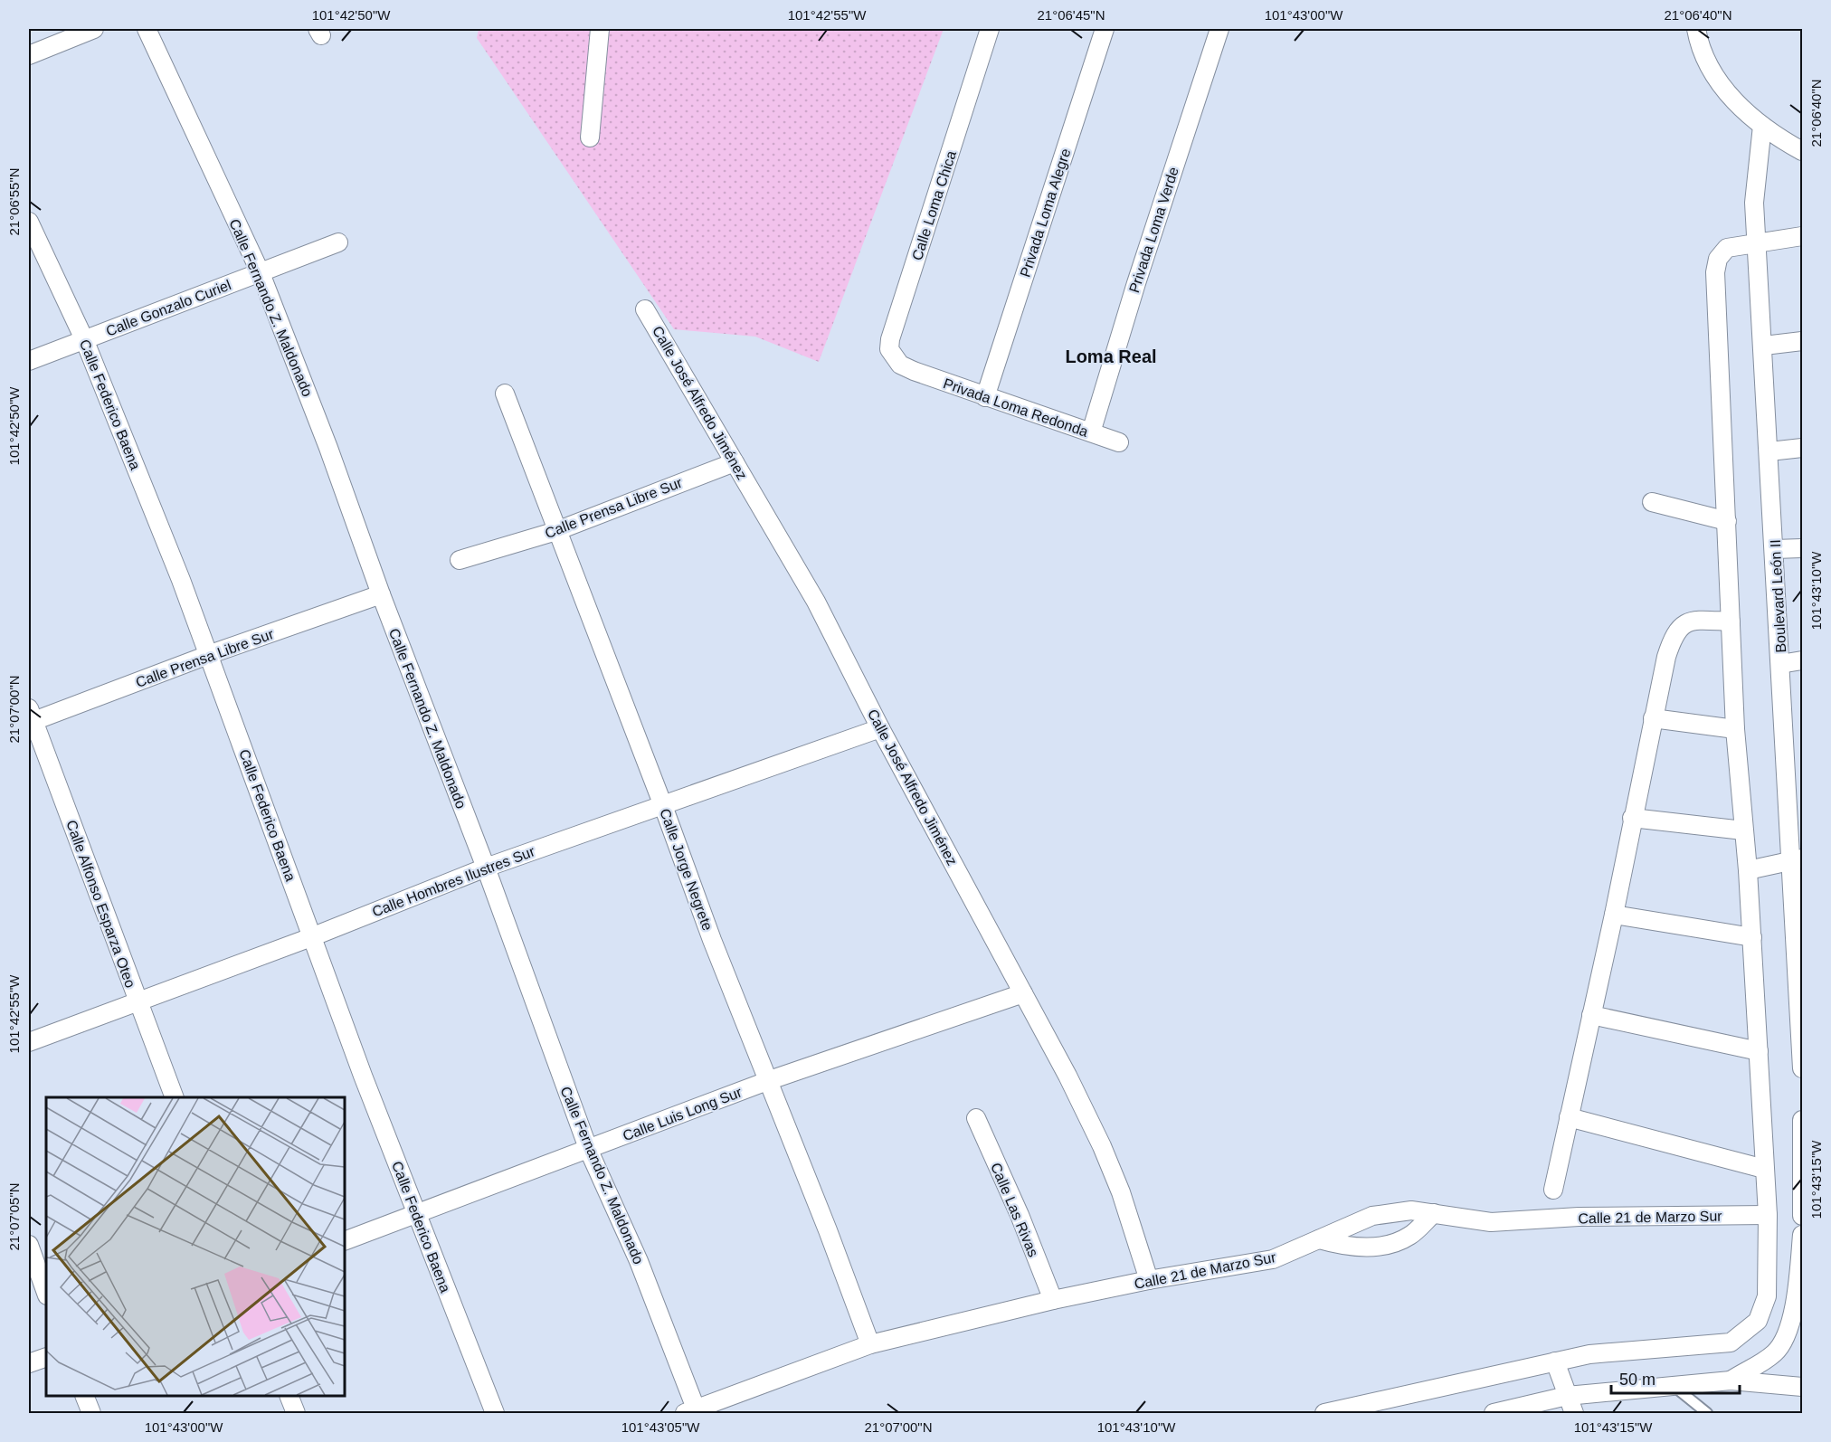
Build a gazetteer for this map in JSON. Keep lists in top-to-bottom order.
{
  "streets": {
    "street": [
      "Calle Loma Chica",
      "Privada Loma Alegre",
      "Privada Loma Verde",
      "Calle Gonzalo Curiel",
      "Calle Fernando Z. Maldonado",
      "Calle José Alfredo Jiménez",
      "Calle Federico Baena",
      "Privada Loma Redonda",
      "Calle Prensa Libre Sur",
      "Boulevard León II",
      "Calle Jorge Negrete",
      "Calle Hombres Ilustres Sur",
      "Calle Alfonso Esparza Oteo",
      "Calle Luis Long Sur",
      "Calle Las Rivas",
      "Calle 21 de Marzo Sur"
    ]
  },
  "crossings": [
    ["Calle Loma Chica", "Privada Loma Redonda"],
    ["Privada Loma Alegre", "Privada Loma Redonda"],
    ["Privada Loma Verde", "Privada Loma Redonda"],
    ["Calle Gonzalo Curiel", "Calle Fernando Z. Maldonado"],
    ["Calle Gonzalo Curiel", "Calle Federico Baena"],
    ["Calle Fernando Z. Maldonado", "Calle Prensa Libre Sur"],
    ["Calle Fernando Z. Maldonado", "Calle Hombres Ilustres Sur"],
    ["Calle Fernando Z. Maldonado", "Calle Luis Long Sur"],
    ["Calle Fernando Z. Maldonado", "Calle 21 de Marzo Sur"],
    ["Calle José Alfredo Jiménez", "Calle Prensa Libre Sur"],
    ["Calle José Alfredo Jiménez", "Calle Hombres Ilustres Sur"],
    ["Calle José Alfredo Jiménez", "Calle Luis Long Sur"],
    ["Calle José Alfredo Jiménez", "Calle 21 de Marzo Sur"],
    ["Calle Federico Baena", "Calle Prensa Libre Sur"],
    ["Calle Federico Baena", "Calle Hombres Ilustres Sur"],
    ["Calle Federico Baena", "Calle Luis Long Sur"],
    ["Calle Prensa Libre Sur", "Calle Jorge Negrete"],
    ["Calle Prensa Libre Sur", "Calle Alfonso Esparza Oteo"],
    ["Calle Jorge Negrete", "Calle Hombres Ilustres Sur"],
    ["Calle Jorge Negrete", "Calle Luis Long Sur"],
    ["Calle Jorge Negrete", "Calle 21 de Marzo Sur"],
    ["Calle Hombres Ilustres Sur", "Calle Alfonso Esparza Oteo"],
    ["Calle Las Rivas", "Calle 21 de Marzo Sur"]
  ],
  "districts": ["Loma Real"],
  "scale_bar": "50 m",
  "coordinates": [
    "101°42'50\"W",
    "101°42'55\"W",
    "21°06'45\"N",
    "101°43'00\"W",
    "21°06'40\"N",
    "21°06'55\"N",
    "101°43'10\"W",
    "21°07'00\"N",
    "101°43'15\"W",
    "21°07'05\"N",
    "101°43'05\"W"
  ]
}
